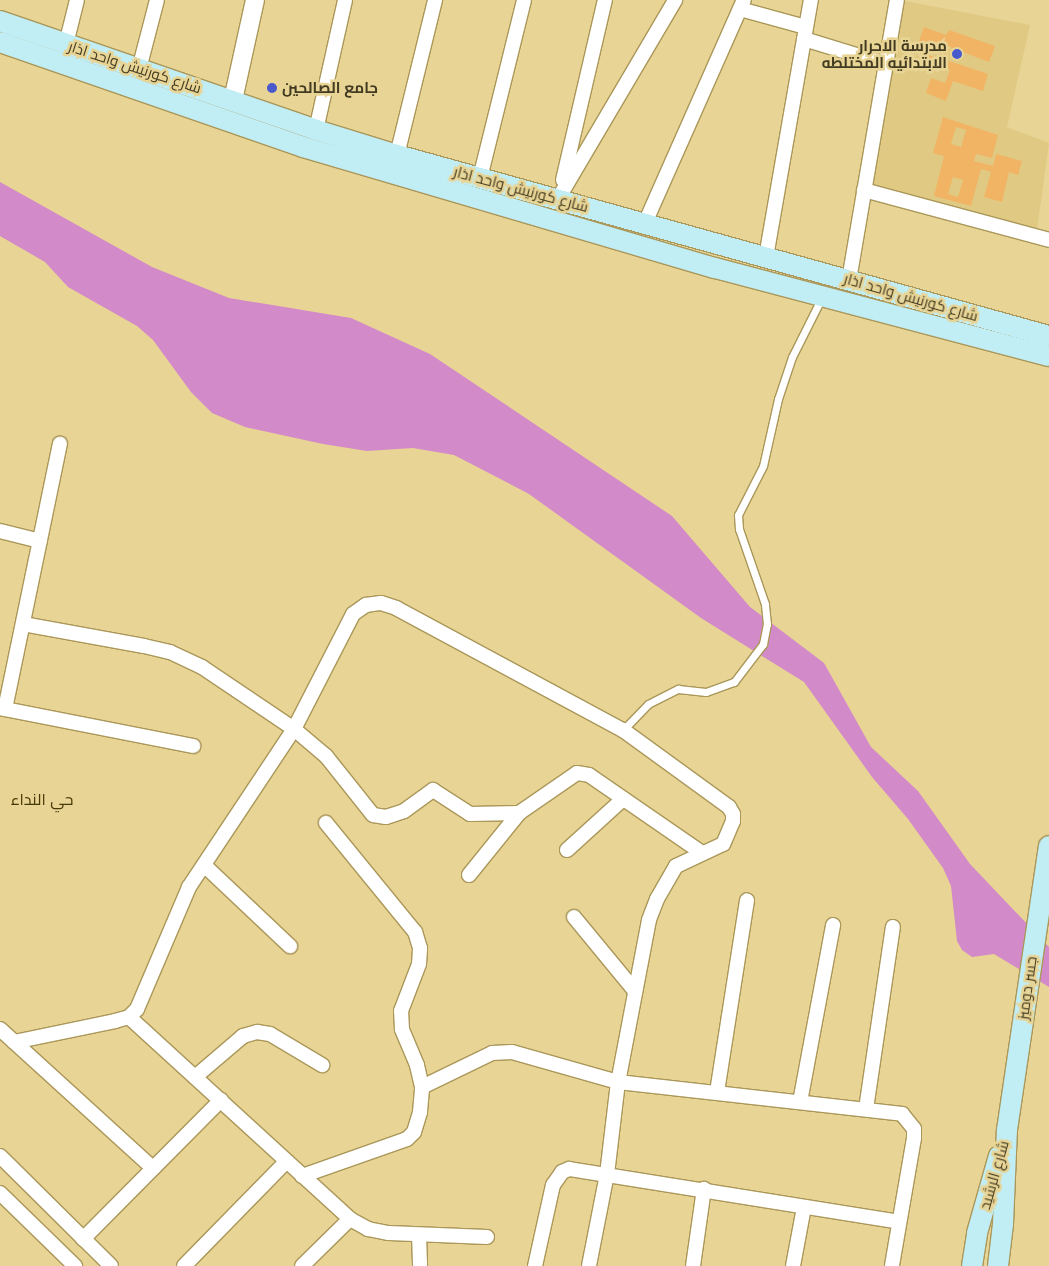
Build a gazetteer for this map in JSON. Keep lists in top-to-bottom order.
{
  "streets": {
    "main road": ["شارع كورنيش واحد اذار", "جسر دوميز", "شارع الرشيد"]
  },
  "crossings": [
    ["جسر دوميز", "شارع الرشيد"]
  ],
  "districts": ["حي النداء"],
  "places": ["مدرسة الاحرار الابتدائيه المختلطه", "جامع الصالحين"]
}
